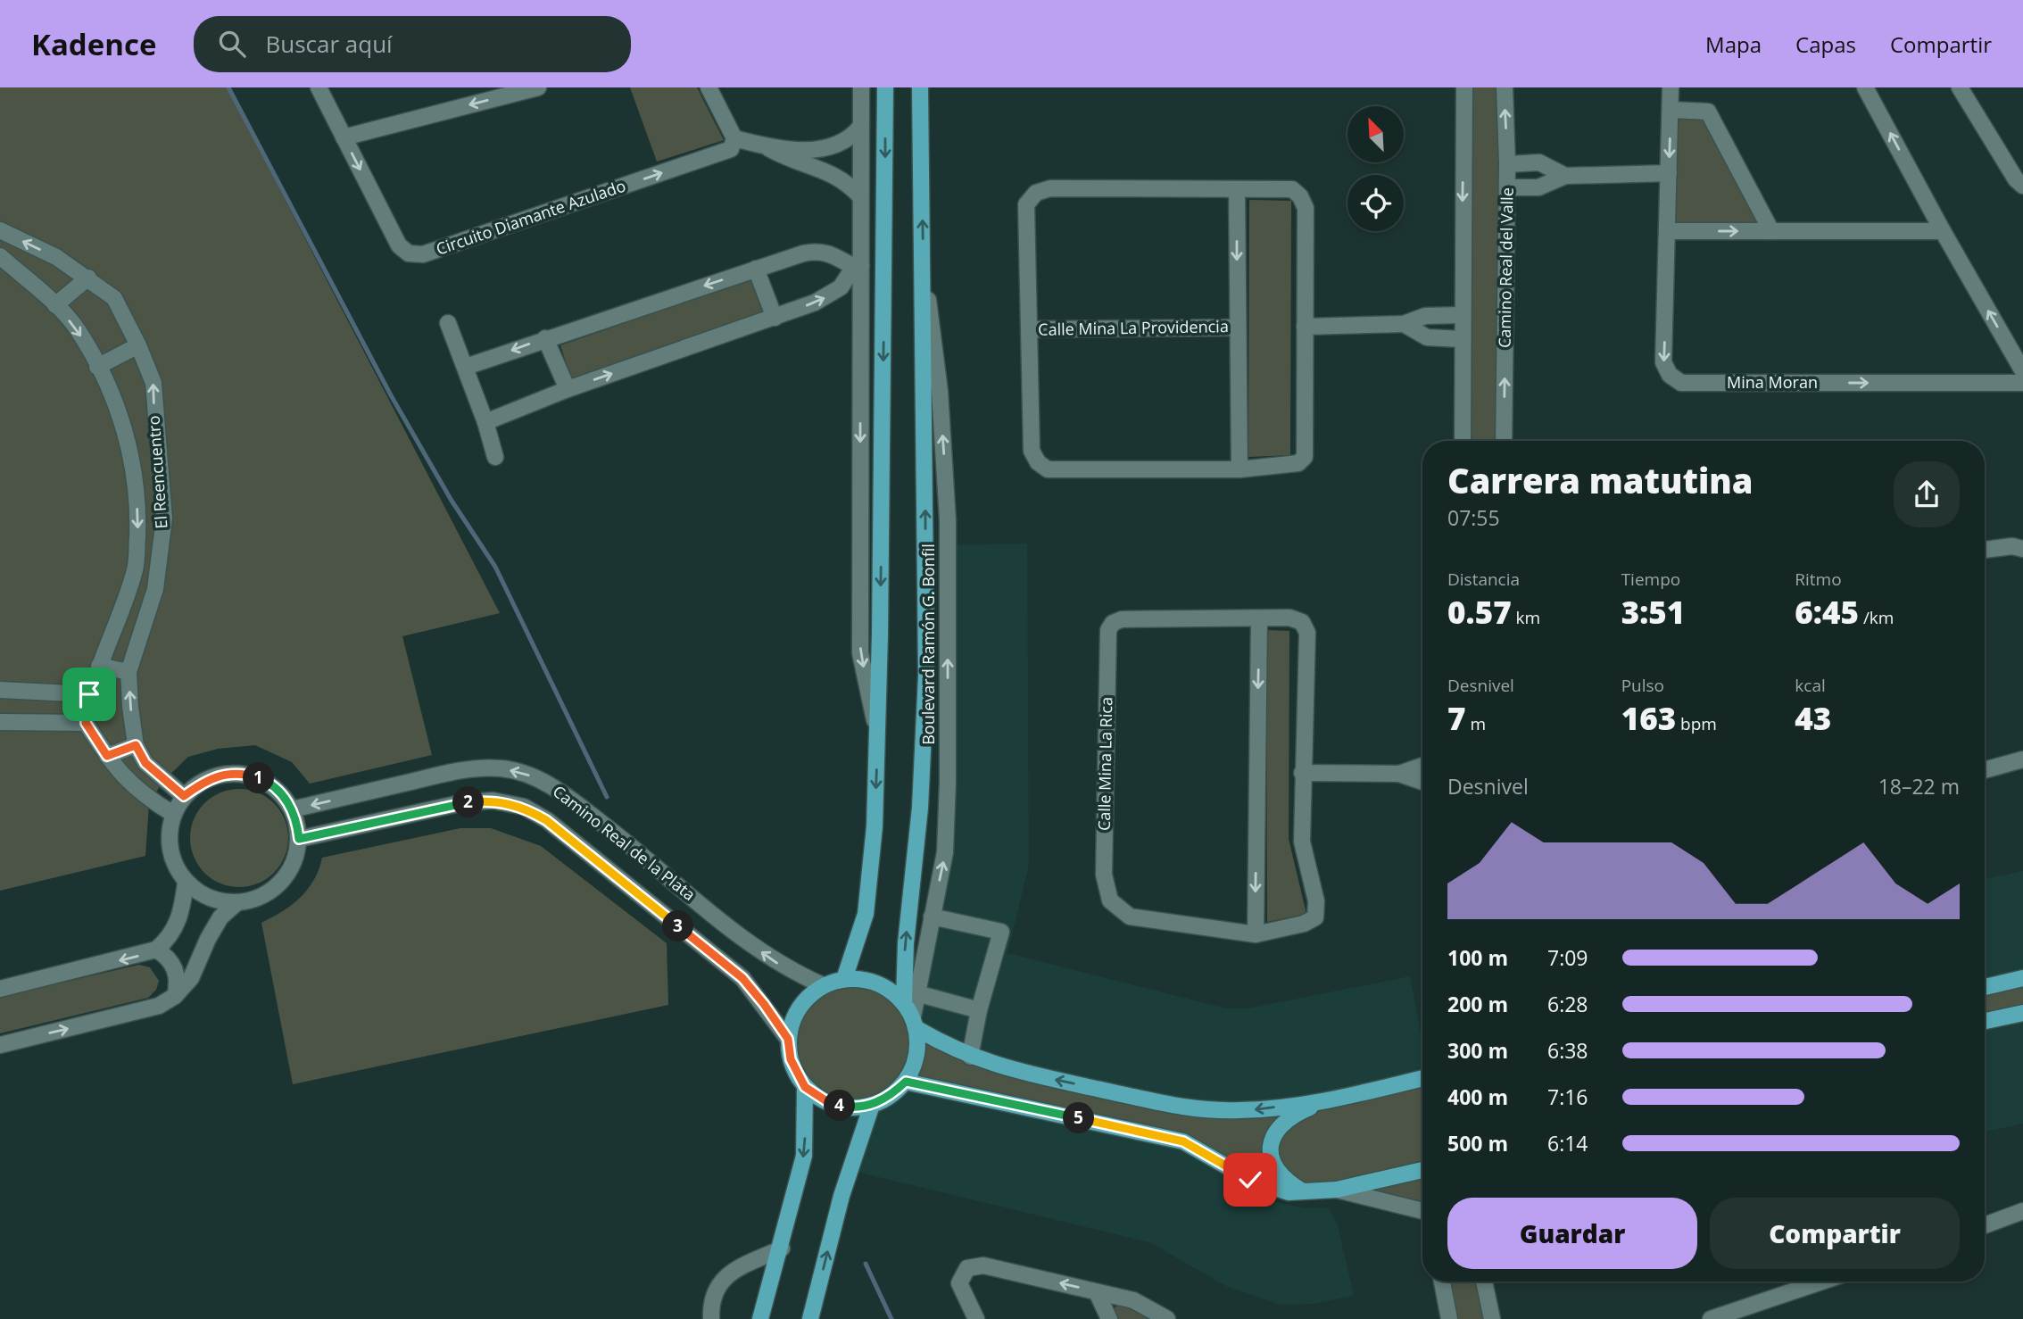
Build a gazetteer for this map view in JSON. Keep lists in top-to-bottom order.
{
  "streets": {
    "main road": ["Boulevard Ramón G. Bonfil"],
    "street": [
      "Circuito Diamante Azulado",
      "Camino Real del Valle",
      "Calle Mina La Providencia",
      "Mina Moran",
      "El Reencuentro",
      "Calle Mina La Rica",
      "Camino Real de la Plata"
    ]
  },
  "crossings": [
    ["Boulevard Ramón G. Bonfil", "Camino Real de la Plata"]
  ],
  "north": "top left",
  "page": {
    "header": "Kadence",
    "search": "Buscar aquí",
    "nav": ["Mapa", "Capas", "Compartir"],
    "heading": ["Carrera matutina", "07:55"],
    "stats": [
      ["Distancia", "0.57 km"],
      ["Tiempo", "3:51"],
      ["Ritmo", "6:45 /km"],
      ["Desnivel", "7 m"],
      ["Pulso", "163 bpm"],
      ["kcal", "43"]
    ],
    "chart": ["Desnivel", "18–22 m"],
    "pins": [
      "1",
      "2",
      "3",
      "4",
      "5"
    ],
    "list": [
      {
        "name": "100 m",
        "note": "7:09"
      },
      {
        "name": "200 m",
        "note": "6:28"
      },
      {
        "name": "300 m",
        "note": "6:38"
      },
      {
        "name": "400 m",
        "note": "7:16"
      },
      {
        "name": "500 m",
        "note": "6:14"
      }
    ],
    "buttons": ["Guardar", "Compartir"]
  }
}
